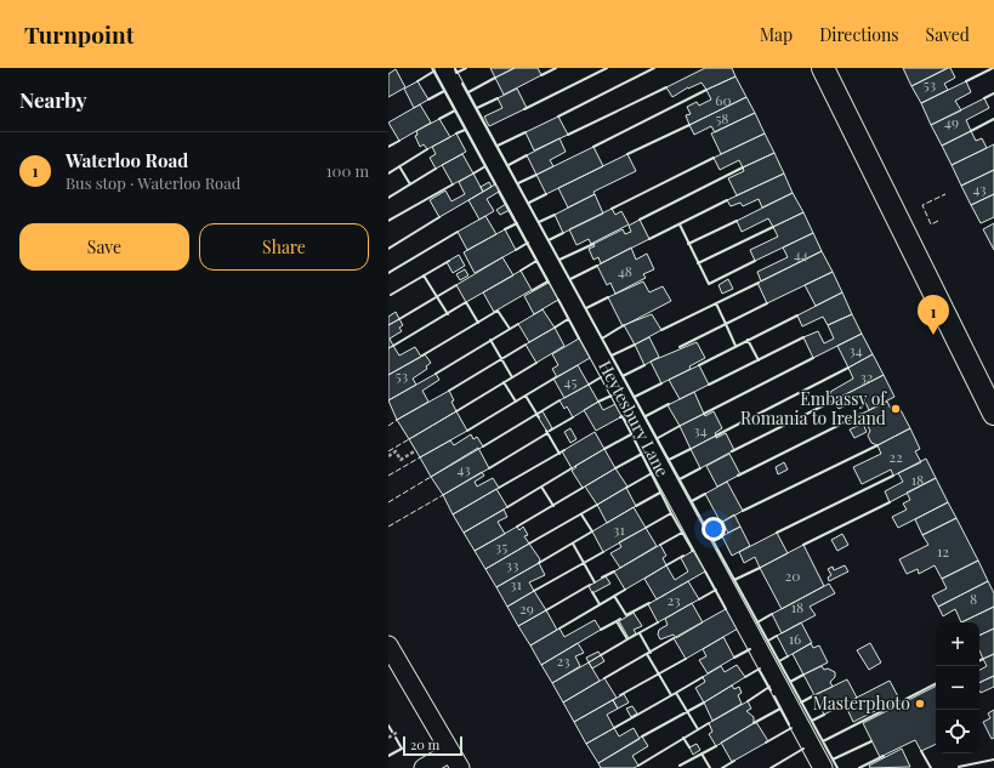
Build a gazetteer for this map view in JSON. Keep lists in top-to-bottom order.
{
  "streets": {
    "street": ["Heytesbury Lane"]
  },
  "places": ["Embassy of Romania to Ireland", "Masterphoto"],
  "house_numbers": [
    "53",
    "60",
    "58",
    "49",
    "43",
    "44",
    "48",
    "34",
    "53",
    "32",
    "45",
    "34",
    "22",
    "43",
    "18",
    "31",
    "35",
    "12",
    "33",
    "20",
    "31",
    "8",
    "23",
    "18",
    "29",
    "16",
    "23"
  ],
  "scale_bar": "20 m",
  "page": {
    "header": "Turnpoint",
    "nav": ["Map", "Directions", "Saved"],
    "heading": "Nearby",
    "list": [
      {
        "mark": "1",
        "name": "Waterloo Road",
        "note": "Bus stop · Waterloo Road",
        "value": "100 m"
      }
    ],
    "buttons": ["Save", "Share"],
    "pins": "1",
    "map_buttons": ["+", "−"],
    "scale": "20 m"
  }
}
